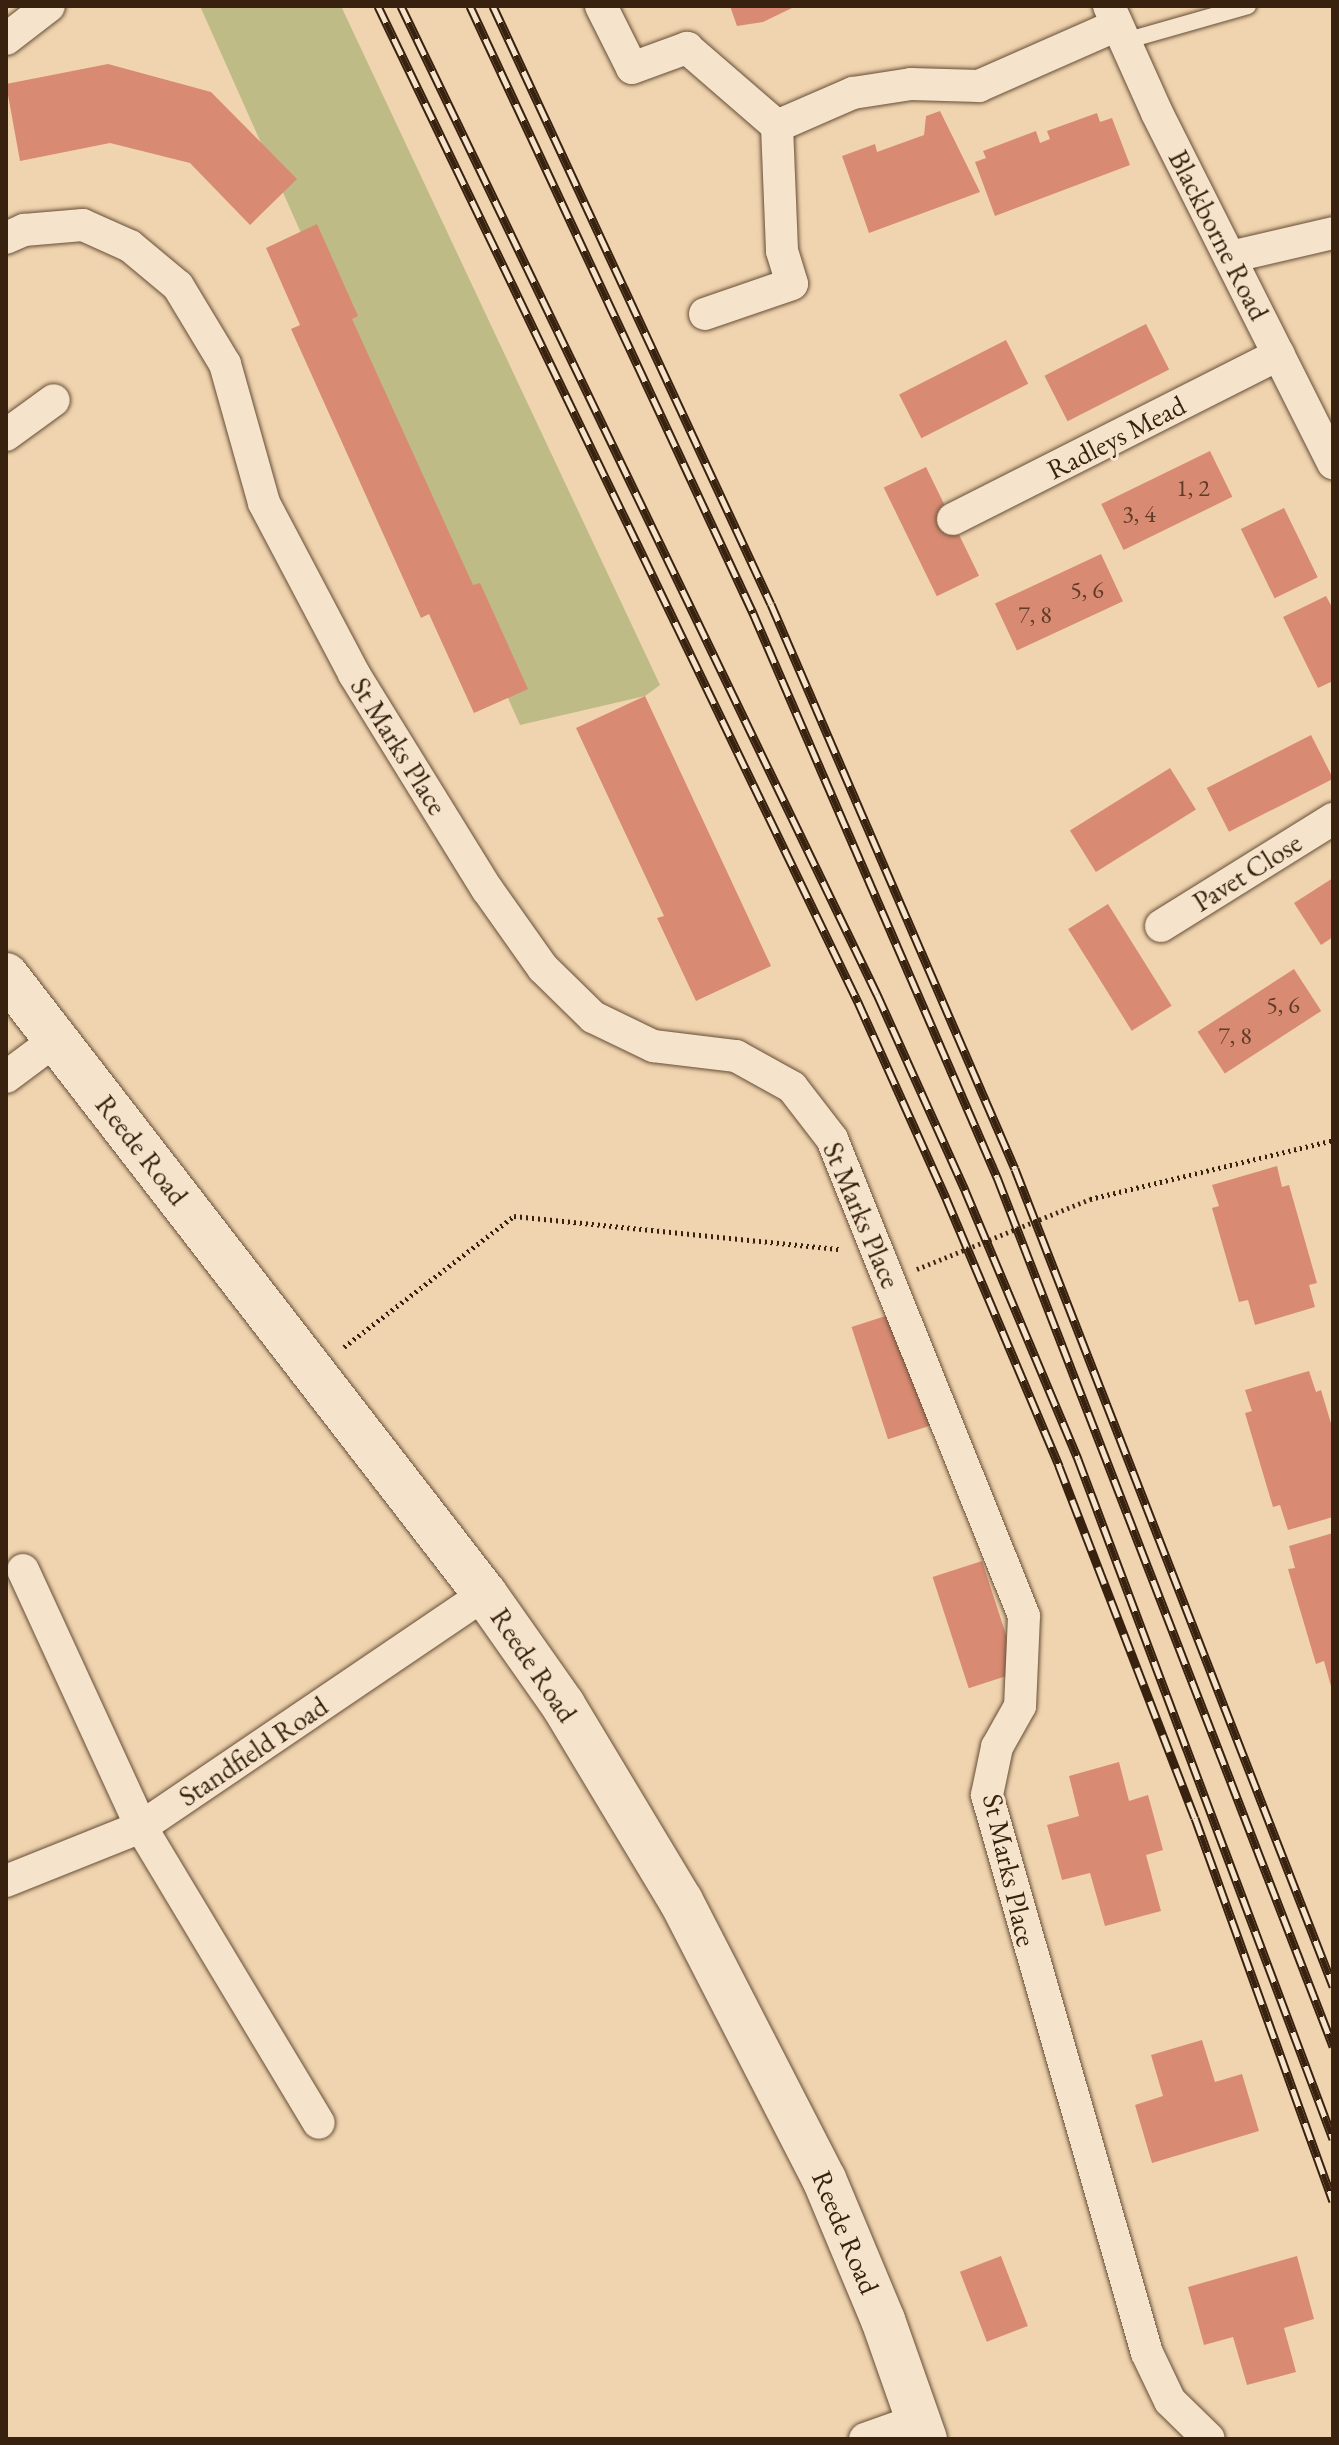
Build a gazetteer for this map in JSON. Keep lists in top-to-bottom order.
{
  "streets": {
    "street": [
      "Blackborne Road",
      "Radleys Mead",
      "St Marks Place",
      "Pavet Close",
      "Reede Road",
      "Standfield Road"
    ]
  },
  "crossings": [
    ["Blackborne Road", "Radleys Mead"],
    ["Reede Road", "Standfield Road"]
  ],
  "house_numbers": [
    "1, 2",
    "3, 4",
    "5, 6",
    "7, 8",
    "5, 6",
    "7, 8"
  ]
}
